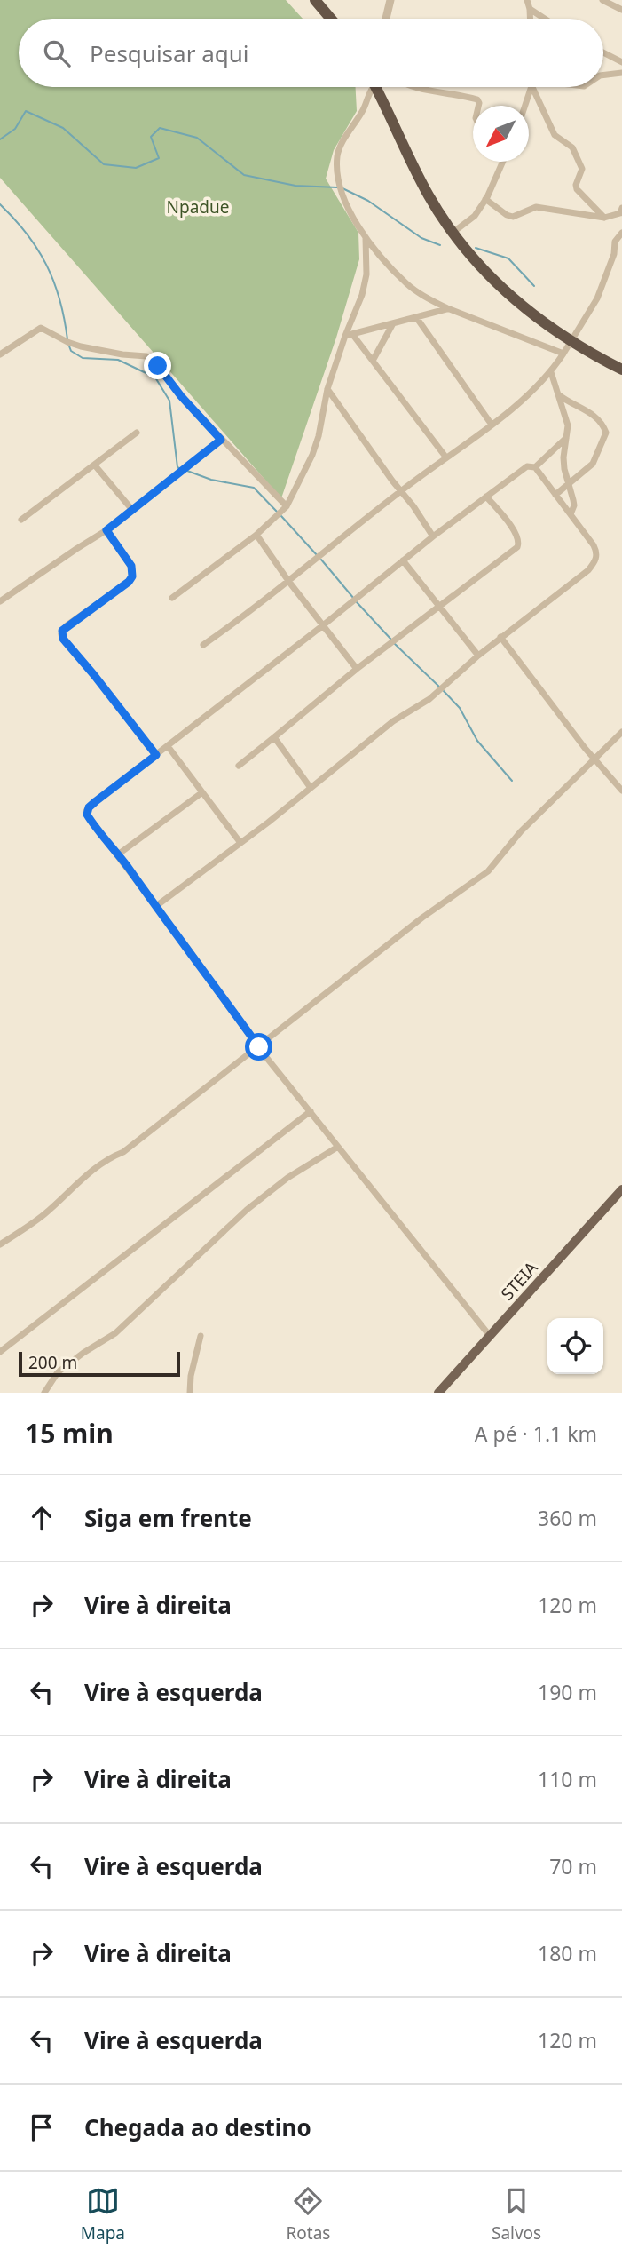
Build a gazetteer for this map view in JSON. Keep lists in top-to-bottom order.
{
  "streets": {
    "main road": ["STEIA"]
  },
  "parks": ["Npadue"],
  "scale_bar": "200 m",
  "north": "bottom left",
  "page": {
    "search": "Pesquisar aqui",
    "scale": "200 m",
    "heading": ["15 min", "A pé · 1.1 km"],
    "list": [
      ["Siga em frente", "360 m"],
      ["Vire à direita", "120 m"],
      ["Vire à esquerda", "190 m"],
      ["Vire à direita", "110 m"],
      ["Vire à esquerda", "70 m"],
      ["Vire à direita", "180 m"],
      ["Vire à esquerda", "120 m"],
      "Chegada ao destino"
    ],
    "nav": ["Mapa", "Rotas", "Salvos"]
  }
}
